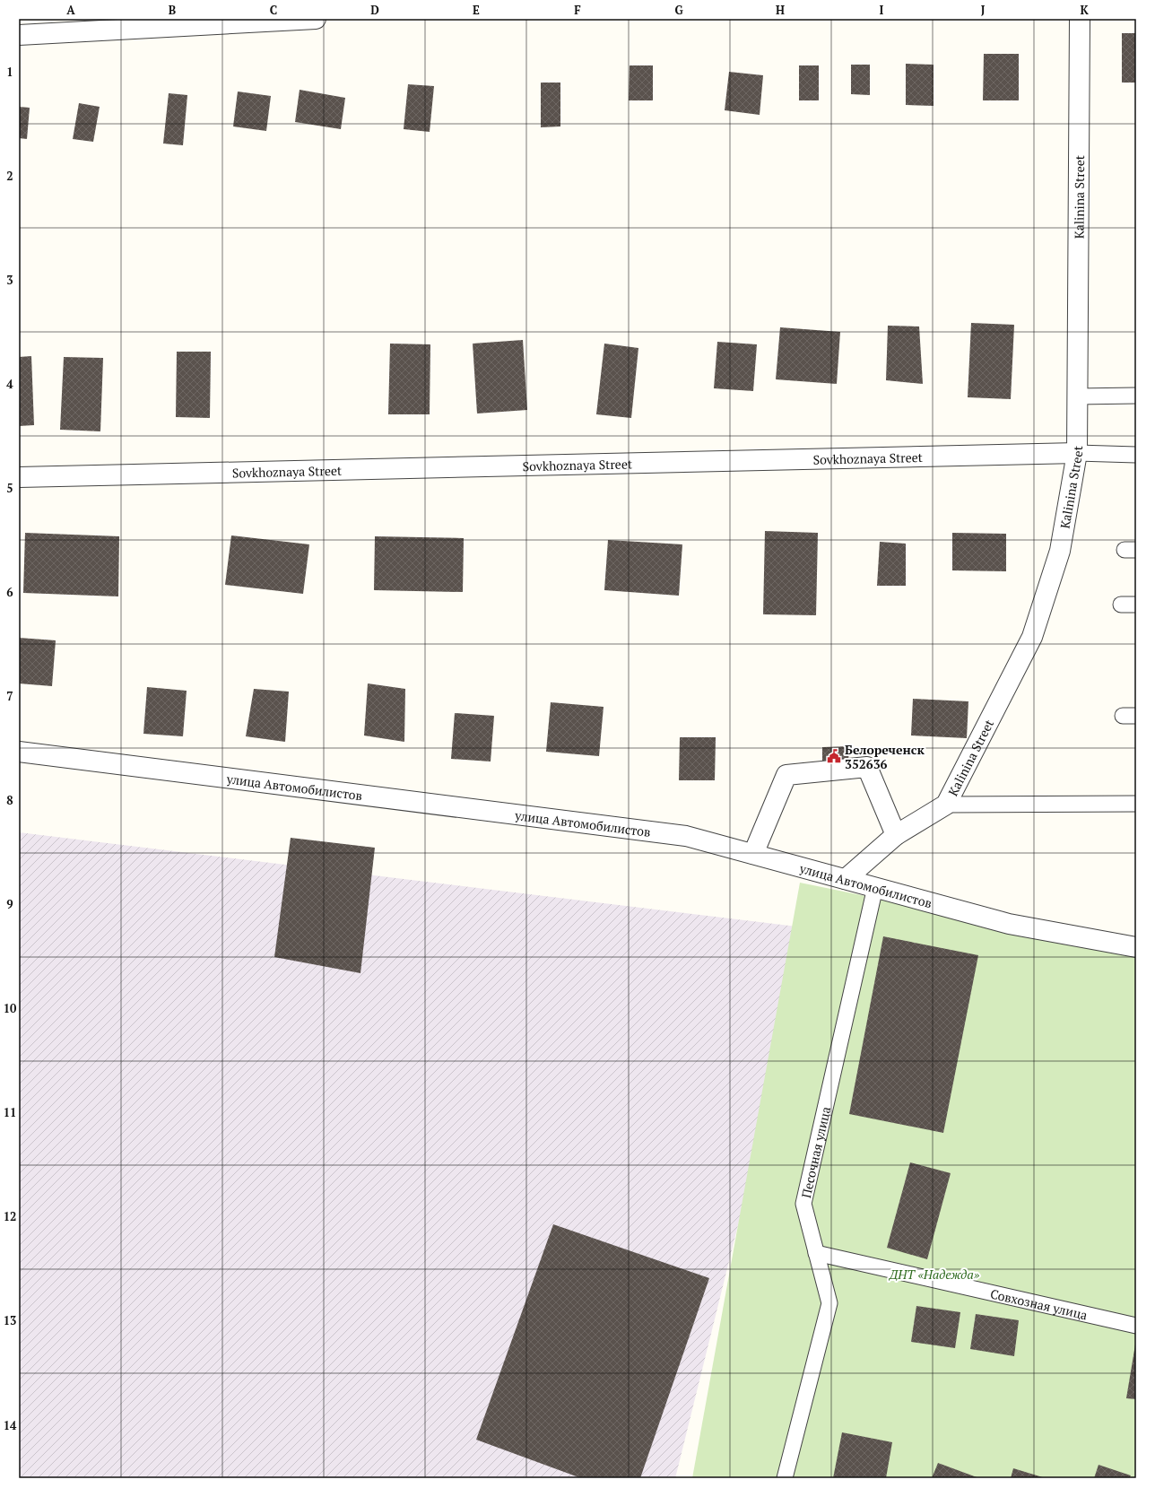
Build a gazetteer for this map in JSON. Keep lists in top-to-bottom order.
{
  "streets": {
    "street": ["Kalinina Street", "Sovkhoznaya Street", "улица Автомобилистов"],
    "lane": ["Песочная улица", "Совхозная улица"]
  },
  "crossings": [
    ["Kalinina Street", "Sovkhoznaya Street"],
    ["Kalinina Street", "улица Автомобилистов"],
    ["улица Автомобилистов", "Песочная улица"],
    ["Песочная улица", "Совхозная улица"]
  ],
  "parks": ["ДНТ «Надежда»"],
  "places": {
    "public building": ["Белореченск 352636"]
  },
  "grid": {
    "columns": [
      "A",
      "B",
      "C",
      "D",
      "E",
      "F",
      "G",
      "H",
      "I",
      "J",
      "K"
    ],
    "rows": [
      "1",
      "2",
      "3",
      "4",
      "5",
      "6",
      "7",
      "8",
      "9",
      "10",
      "11",
      "12",
      "13",
      "14"
    ]
  }
}
